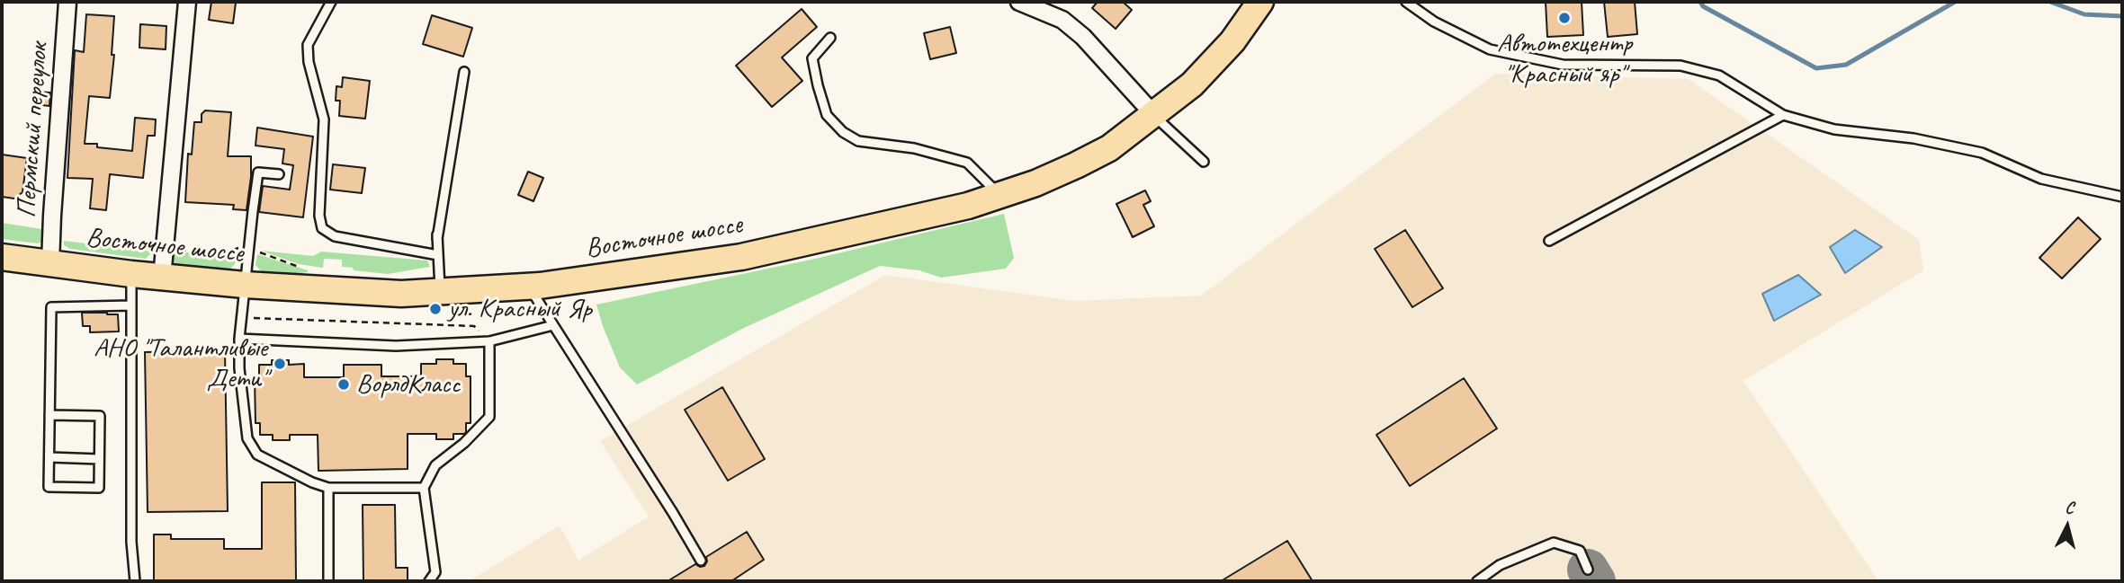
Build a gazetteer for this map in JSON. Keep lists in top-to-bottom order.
{
  "streets": {
    "main road": ["Восточное шоссе"],
    "street": ["Пермский переулок"]
  },
  "crossings": [
    ["Пермский переулок", "Восточное шоссе"]
  ],
  "places": [
    "Автотехцентр \"Красный яр\"",
    "ул. Красный Яр",
    "АНО \"Талантливые Дети\"",
    "ВорлдКласс"
  ],
  "north": "top"
}
